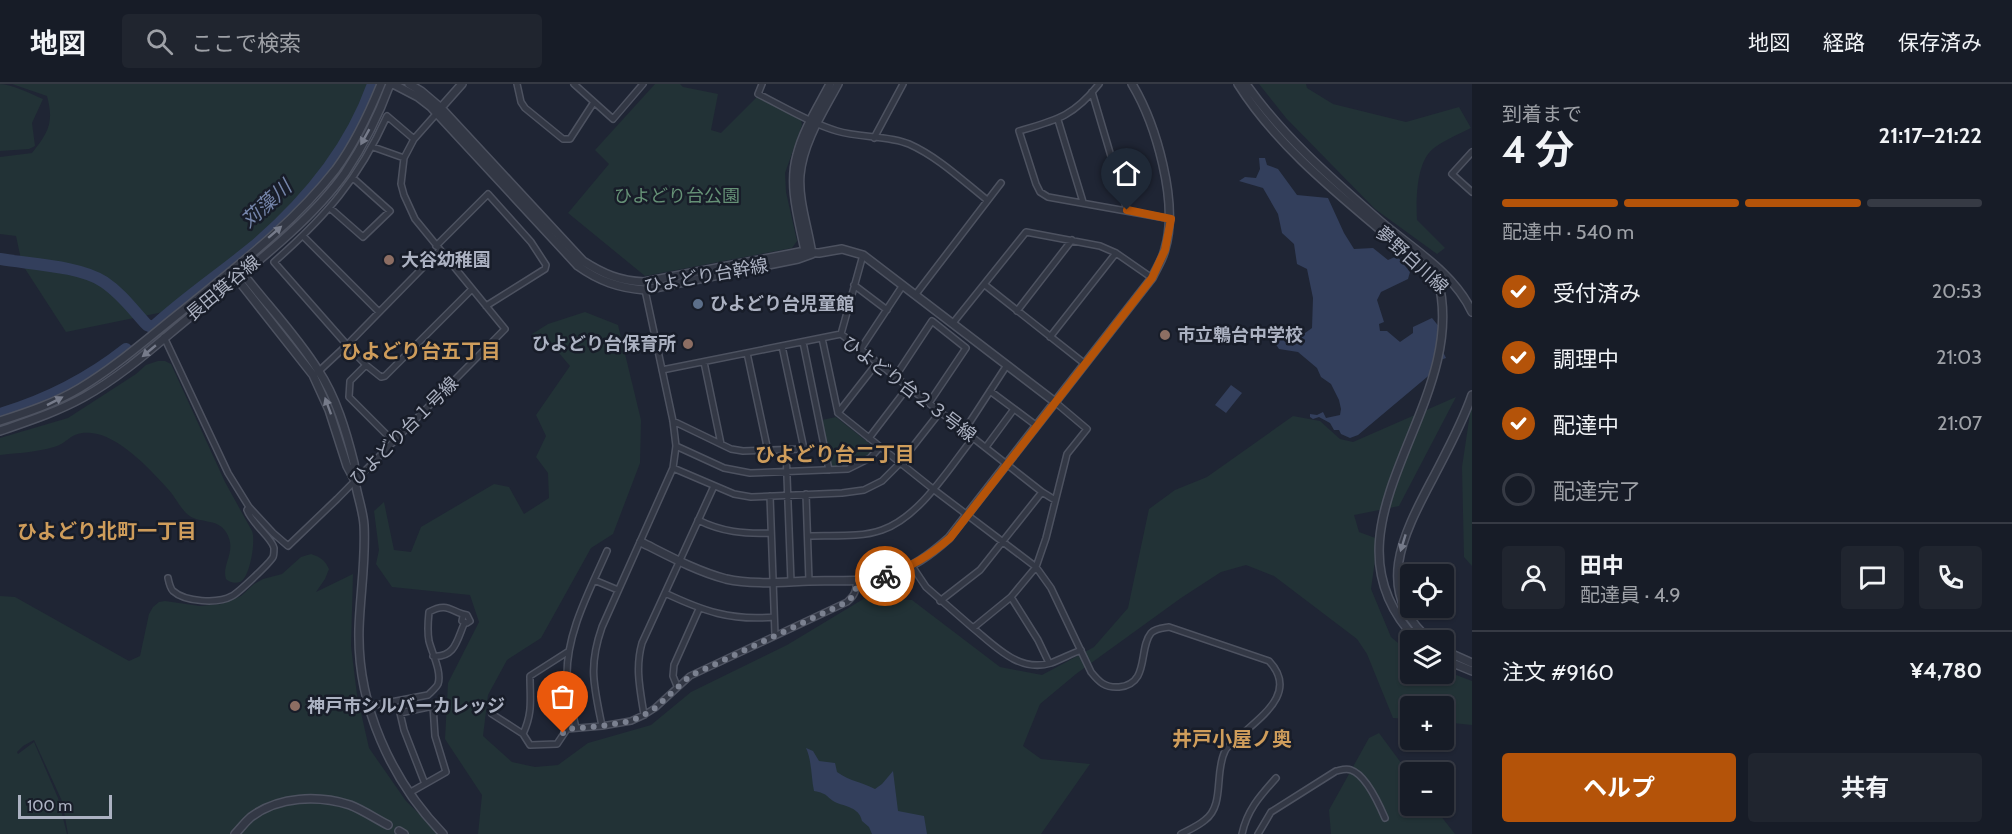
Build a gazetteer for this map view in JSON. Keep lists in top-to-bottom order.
{
  "streets": {
    "street": [
      "夢野白川線",
      "ひよどり台幹線",
      "長田箕谷線",
      "ひよどり台２３号線",
      "ひよどり台１号線"
    ]
  },
  "crossings": [
    ["ひよどり台幹線", "長田箕谷線"],
    ["ひよどり台幹線", "ひよどり台１号線"],
    ["長田箕谷線", "ひよどり台１号線"]
  ],
  "districts": [
    "ひよどり台五丁目",
    "ひよどり台二丁目",
    "ひよどり北町一丁目",
    "井戸小屋ノ奥"
  ],
  "water": ["苅藻川"],
  "parks": ["ひよどり台公園"],
  "places": [
    "大谷幼稚園",
    "ひよどり台児童館",
    "市立鵯台中学校",
    "ひよどり台保育所",
    "神戸市シルバーカレッジ"
  ],
  "scale_bar": "100 m",
  "page": {
    "header": "地図",
    "search": "ここで検索",
    "nav": ["地図", "経路", "保存済み"],
    "heading": ["4 分", "到着まで", "21:17–21:22"],
    "panel": [
      "田中",
      "配達員 · 4.9",
      "注文 #9160",
      "¥4,780"
    ],
    "bar": "配達中 · 540 m",
    "list": [
      ["受付済み", "20:53"],
      ["調理中", "21:03"],
      ["配達中", "21:07"],
      "配達完了"
    ],
    "map_buttons": ["+", "−"],
    "buttons": ["ヘルプ", "共有"],
    "scale": "100 m"
  }
}
